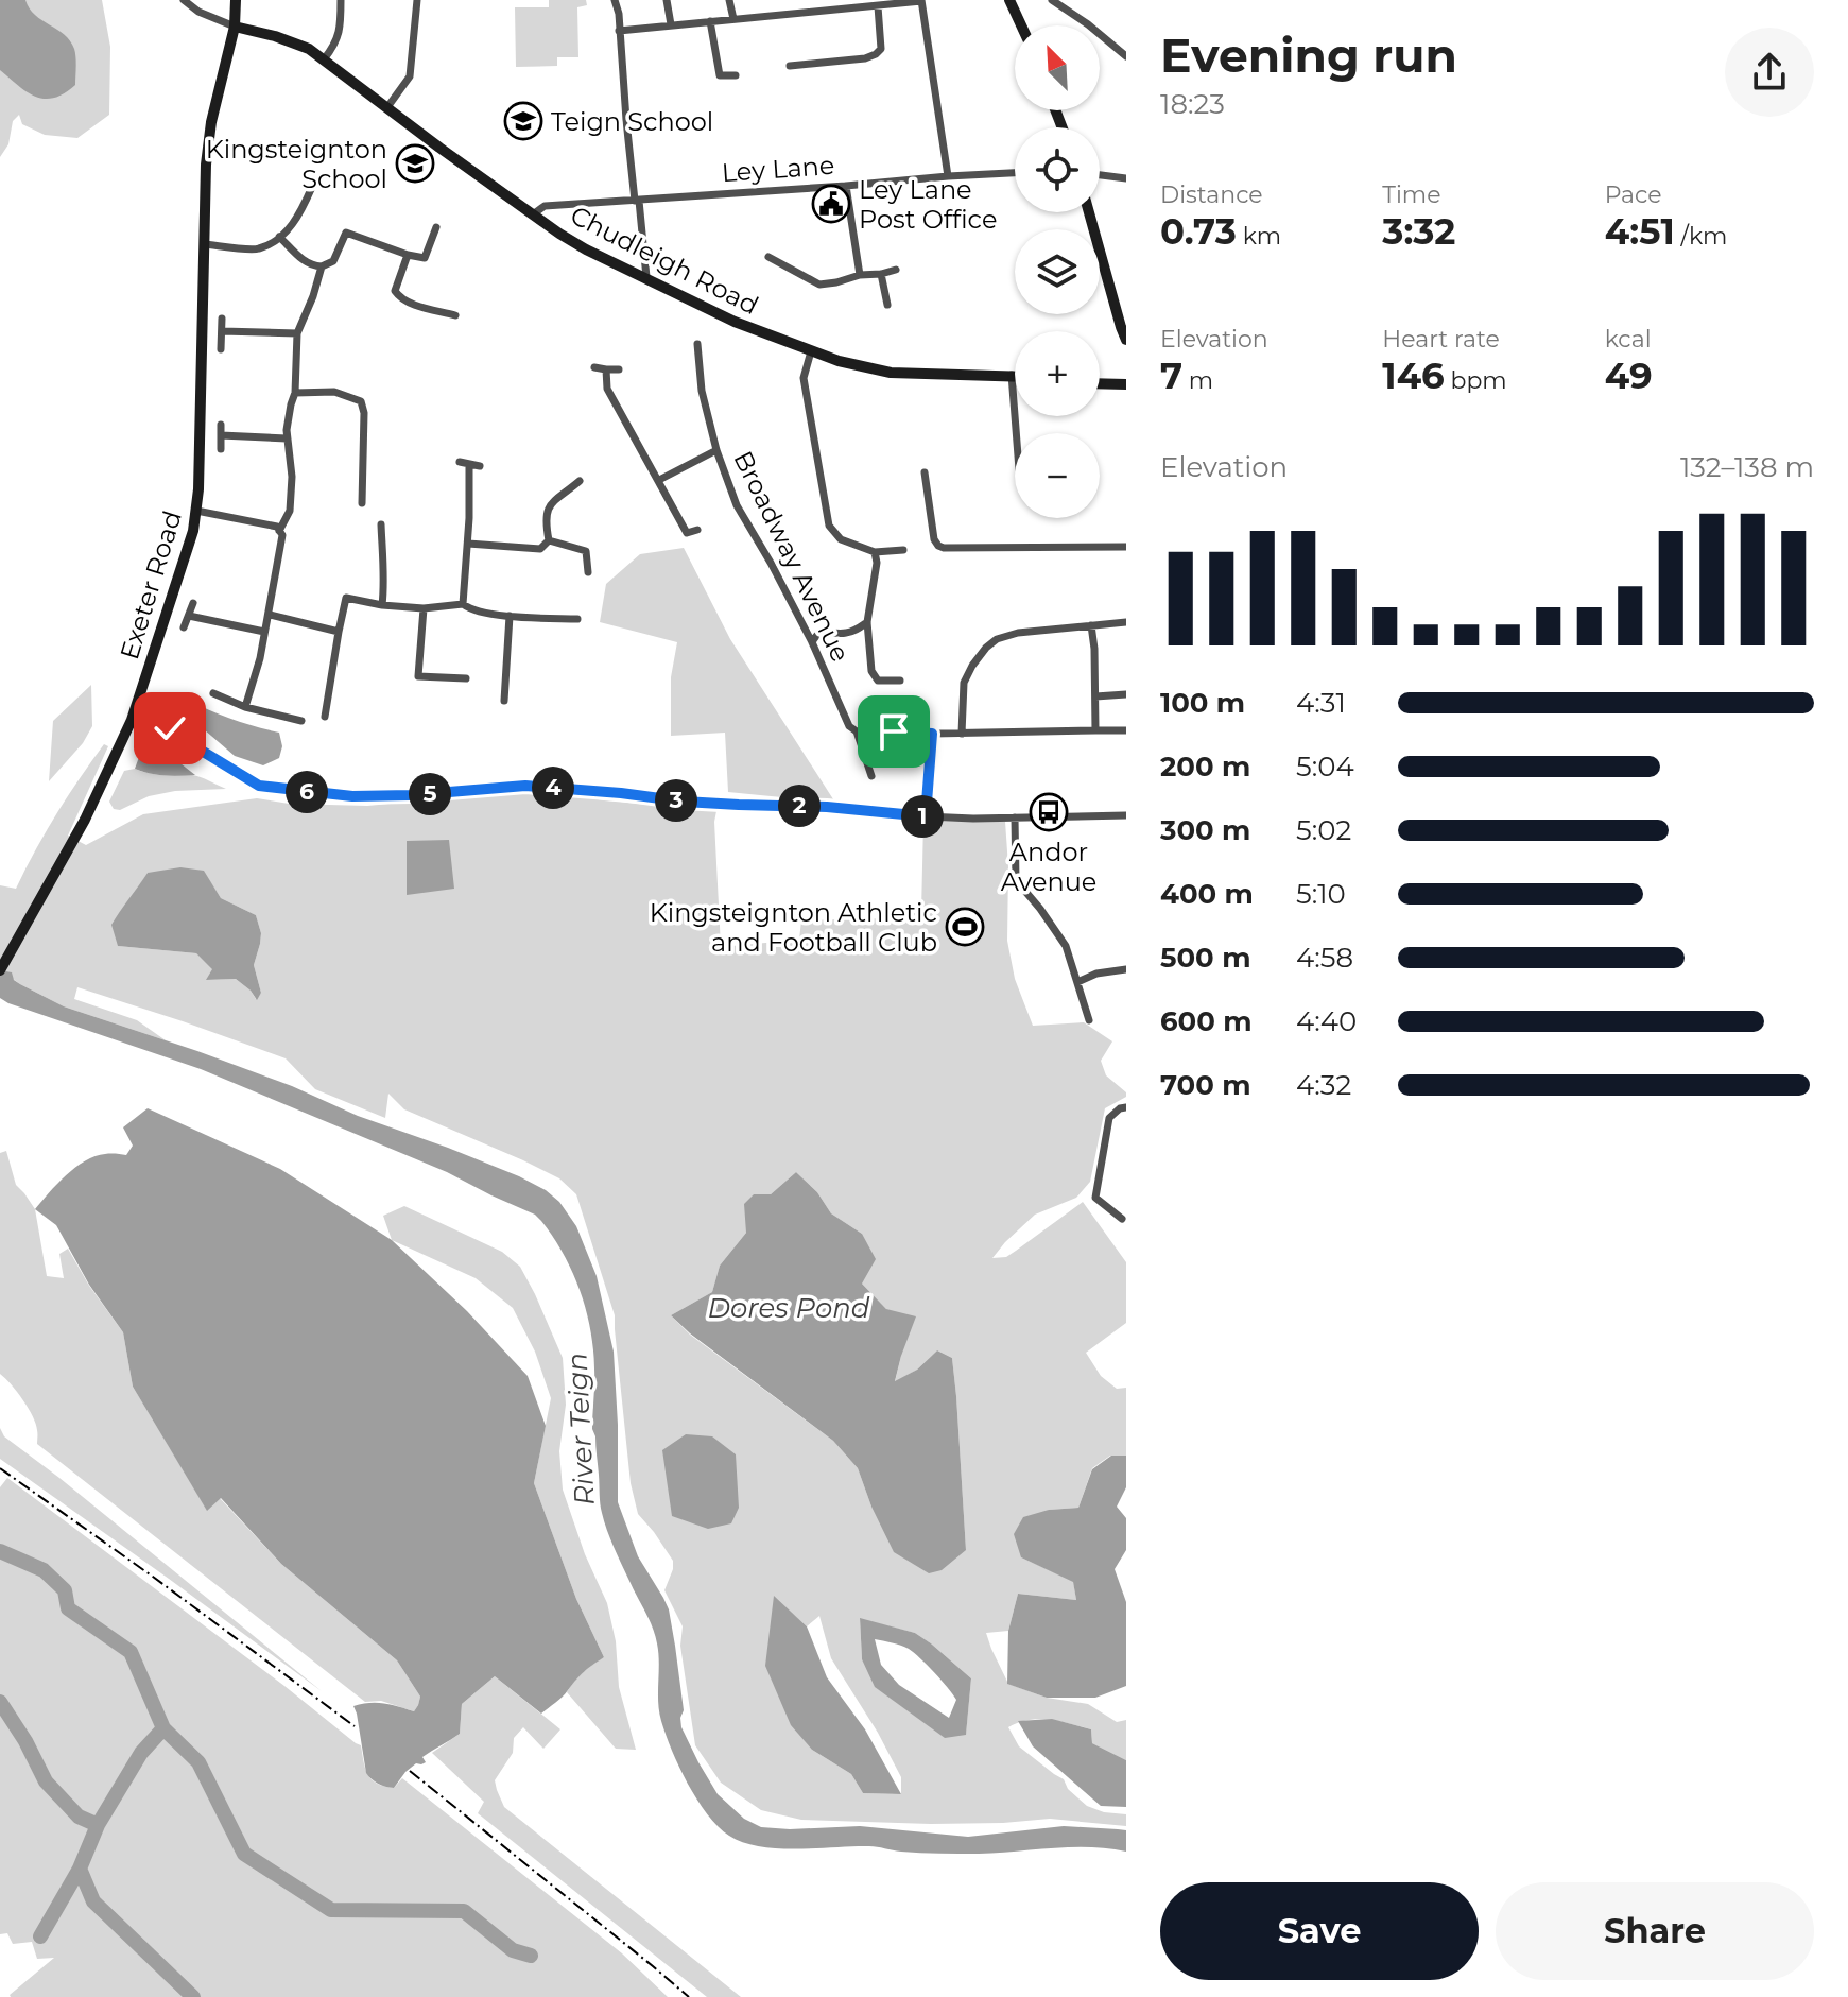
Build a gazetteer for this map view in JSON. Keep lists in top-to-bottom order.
{
  "streets": {
    "main road": ["Chudleigh Road", "Exeter Road"],
    "street": ["Ley Lane", "Broadway Avenue"]
  },
  "crossings": [
    ["Ley Lane", "Chudleigh Road"],
    ["Chudleigh Road", "Exeter Road"]
  ],
  "water": ["Dores Pond", "River Teign"],
  "places": {
    "school or university": ["Teign School", "Kingsteignton School"],
    "public building": ["Ley Lane Post Office"],
    "bus stop": ["Andor Avenue"],
    "sports": ["Kingsteignton Athletic and Football Club"]
  },
  "north": "top left",
  "page": {
    "heading": ["Evening run", "18:23"],
    "map_buttons": ["+", "−"],
    "stats": [
      ["Distance", "0.73 km"],
      ["Time", "3:32"],
      ["Pace", "4:51 /km"],
      ["Elevation", "7 m"],
      ["Heart rate", "146 bpm"],
      ["kcal", "49"]
    ],
    "chart": ["Elevation", "132–138 m"],
    "list": [
      {
        "name": "100 m",
        "note": "4:31"
      },
      {
        "name": "200 m",
        "note": "5:04"
      },
      {
        "name": "300 m",
        "note": "5:02"
      },
      {
        "name": "400 m",
        "note": "5:10"
      },
      {
        "name": "500 m",
        "note": "4:58"
      },
      {
        "name": "600 m",
        "note": "4:40"
      },
      {
        "name": "700 m",
        "note": "4:32"
      }
    ],
    "pins": [
      "4",
      "6",
      "5",
      "3",
      "2",
      "1"
    ],
    "buttons": ["Save", "Share"]
  }
}
